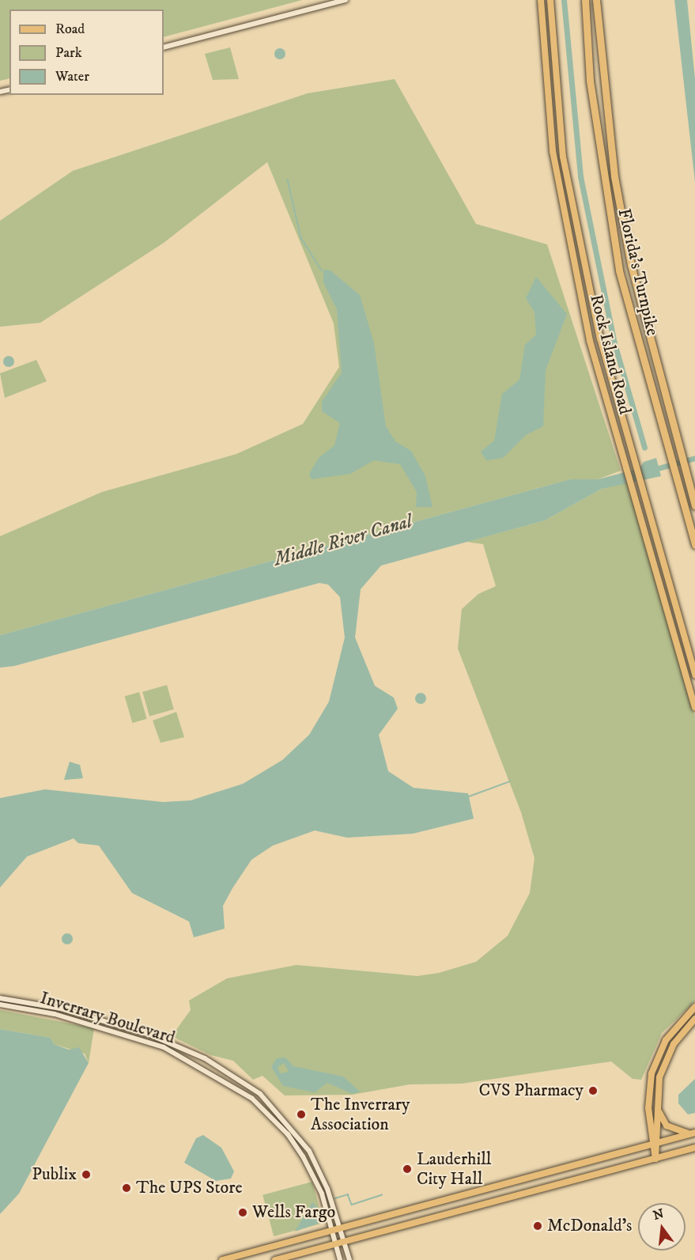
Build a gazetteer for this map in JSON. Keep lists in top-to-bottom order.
{
  "streets": {
    "highway": ["Florida's Turnpike"],
    "main road": ["Rock Island Road"],
    "street": ["Inverrary Boulevard"]
  },
  "water": ["Middle River Canal"],
  "places": [
    "CVS Pharmacy",
    "The Inverrary Association",
    "Lauderhill City Hall",
    "Publix",
    "The UPS Store",
    "Wells Fargo",
    "McDonald's"
  ],
  "legend": ["Road", "Park", "Water"],
  "north": "top"
}
